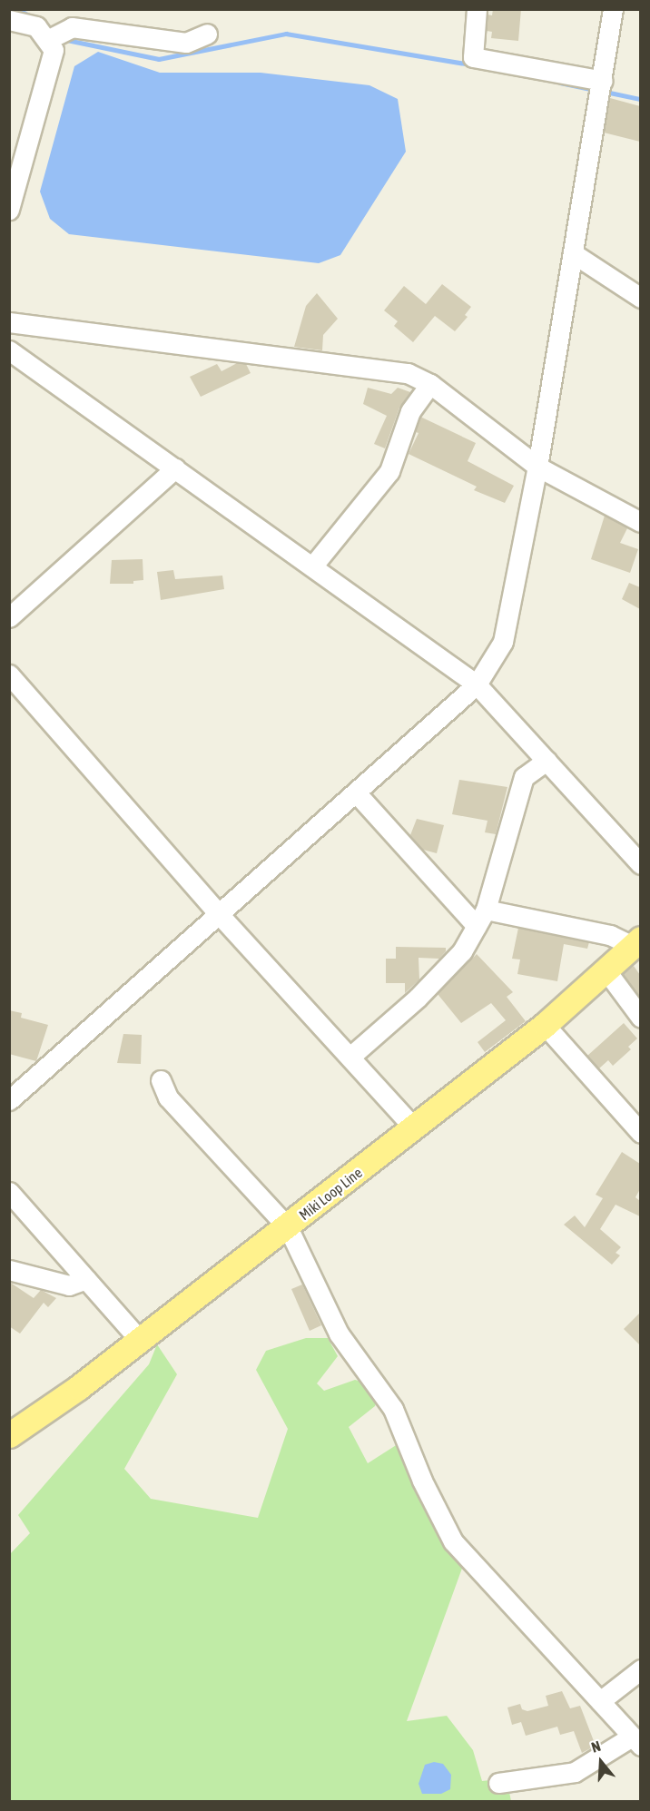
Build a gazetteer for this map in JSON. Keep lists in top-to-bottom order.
{
  "streets": {
    "main road": ["Miki Loop Line"]
  },
  "north": "top"
}
